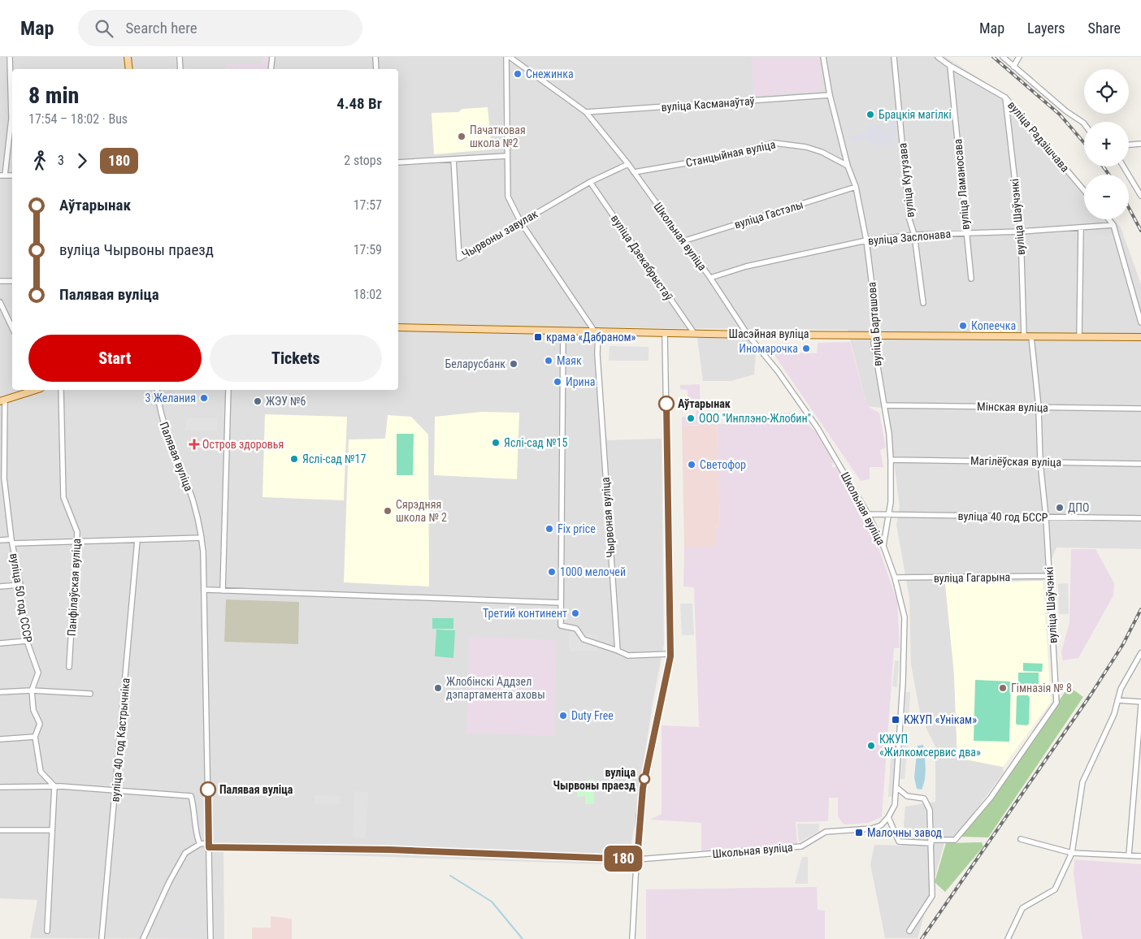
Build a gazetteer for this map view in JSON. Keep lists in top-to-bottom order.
{
  "streets": {
    "main road": ["Шасэйная вуліца"],
    "street": [
      "вуліца Касманаўтаў",
      "вуліца Радзішчава",
      "Станцыйная вуліца",
      "вуліца Кутузава",
      "вуліца Ламаносава",
      "вуліца Гастэлы",
      "вуліца Шаўчэнкі",
      "Чырвоны завулак",
      "Школьная вуліца",
      "вуліца Заслонава",
      "вуліца Дзекабрыстаў",
      "вуліца Барташова",
      "Мінская вуліца",
      "Палявая вуліца",
      "Магілёўская вуліца",
      "вуліца 40 год БССР",
      "Чырвоная вуліца",
      "вуліца Гагарына",
      "Панфілаўская вуліца",
      "вуліца 50 год СССР",
      "вуліца 40 год Кастрычніка"
    ]
  },
  "crossings": [
    ["вуліца Касманаўтаў", "Школьная вуліца"],
    ["вуліца Касманаўтаў", "вуліца Барташова"],
    ["вуліца Радзішчава", "вуліца Ламаносава"],
    ["вуліца Радзішчава", "вуліца Шаўчэнкі"],
    ["Станцыйная вуліца", "Школьная вуліца"],
    ["Станцыйная вуліца", "вуліца Барташова"],
    ["вуліца Кутузава", "вуліца Заслонава"],
    ["вуліца Ламаносава", "вуліца Заслонава"],
    ["вуліца Гастэлы", "Школьная вуліца"],
    ["вуліца Гастэлы", "вуліца Барташова"],
    ["вуліца Шаўчэнкі", "вуліца Заслонава"],
    ["вуліца Шаўчэнкі", "Шасэйная вуліца"],
    ["вуліца Шаўчэнкі", "Мінская вуліца"],
    ["вуліца Шаўчэнкі", "Магілёўская вуліца"],
    ["вуліца Шаўчэнкі", "вуліца 40 год БССР"],
    ["вуліца Шаўчэнкі", "вуліца Гагарына"],
    ["Чырвоны завулак", "Школьная вуліца"],
    ["Чырвоны завулак", "вуліца Дзекабрыстаў"],
    ["Школьная вуліца", "вуліца Заслонава"],
    ["Школьная вуліца", "вуліца Барташова"],
    ["Школьная вуліца", "Шасэйная вуліца"],
    ["Школьная вуліца", "Палявая вуліца"],
    ["Школьная вуліца", "вуліца 40 год БССР"],
    ["Школьная вуліца", "вуліца Гагарына"],
    ["вуліца Заслонава", "вуліца Барташова"],
    ["вуліца Дзекабрыстаў", "Шасэйная вуліца"],
    ["вуліца Барташова", "Шасэйная вуліца"],
    ["вуліца Барташова", "Мінская вуліца"],
    ["вуліца Барташова", "Магілёўская вуліца"],
    ["вуліца Барташова", "вуліца 40 год БССР"],
    ["Шасэйная вуліца", "Чырвоная вуліца"]
  ],
  "places": {
    "other": [
      "Снежинка",
      "Брацкія магілкі",
      "Пачатковая школа №2",
      "Копеечка",
      "Иномарочка",
      "Маяк",
      "Беларусбанк",
      "Ирина",
      "3 Желания",
      "ЖЭУ №6",
      "Аўтарынак",
      "ООО \"Инплэно-Жлобин\"",
      "Яслі-сад №15",
      "Яслі-сад №17",
      "Светофор",
      "ДПО",
      "Сярэдняя школа № 2",
      "Fix price",
      "1000 мелочей",
      "Третий континент",
      "Жлобінскі Аддзел дэпартамента аховы",
      "Гімназія № 8",
      "Duty Free",
      "КЖУП «Жилкомсервис два»",
      "вуліца Чырвоны праезд",
      "Палявая вуліца"
    ],
    "transit": ["крама «Дабраном»", "КЖУП «Унікам»", "Малочны завод"],
    "health": ["Остров здоровья"]
  },
  "lines": ["bus line 180"],
  "page": {
    "header": "Map",
    "search": "Search here",
    "nav": ["Map", "Layers", "Share"],
    "on_map": "180",
    "map_buttons": ["+", "−"],
    "heading": ["8 min", "17:54 – 18:02 · Bus", "4.48 Br"],
    "legs": ["3", "180", "2 stops"],
    "list": [
      {
        "name": "Аўтарынак",
        "value": "17:57"
      },
      {
        "name": "вуліца Чырвоны праезд",
        "value": "17:59"
      },
      {
        "name": "Палявая вуліца",
        "value": "18:02"
      }
    ],
    "buttons": ["Start", "Tickets"]
  }
}
